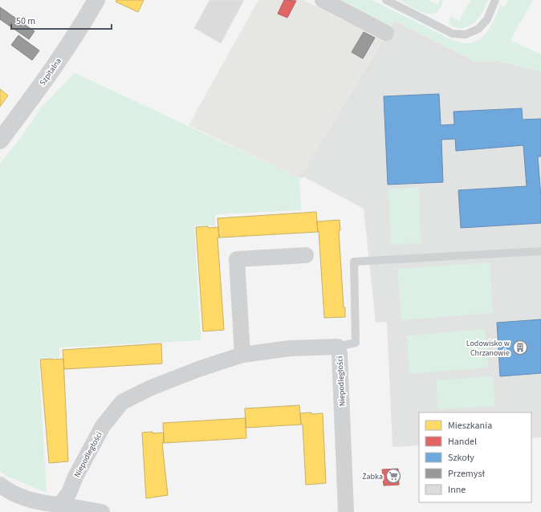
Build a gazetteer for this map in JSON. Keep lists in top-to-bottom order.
{
  "streets": {
    "street": ["Szpitalna", "Niepodległości"]
  },
  "places": {
    "building": ["Lodowisko w Chrzanowie"],
    "supermarket": ["Żabka"]
  },
  "legend": [
    "Mieszkania",
    "Handel",
    "Szkoły",
    "Przemysł",
    "Inne"
  ],
  "scale_bar": "50 m"
}
